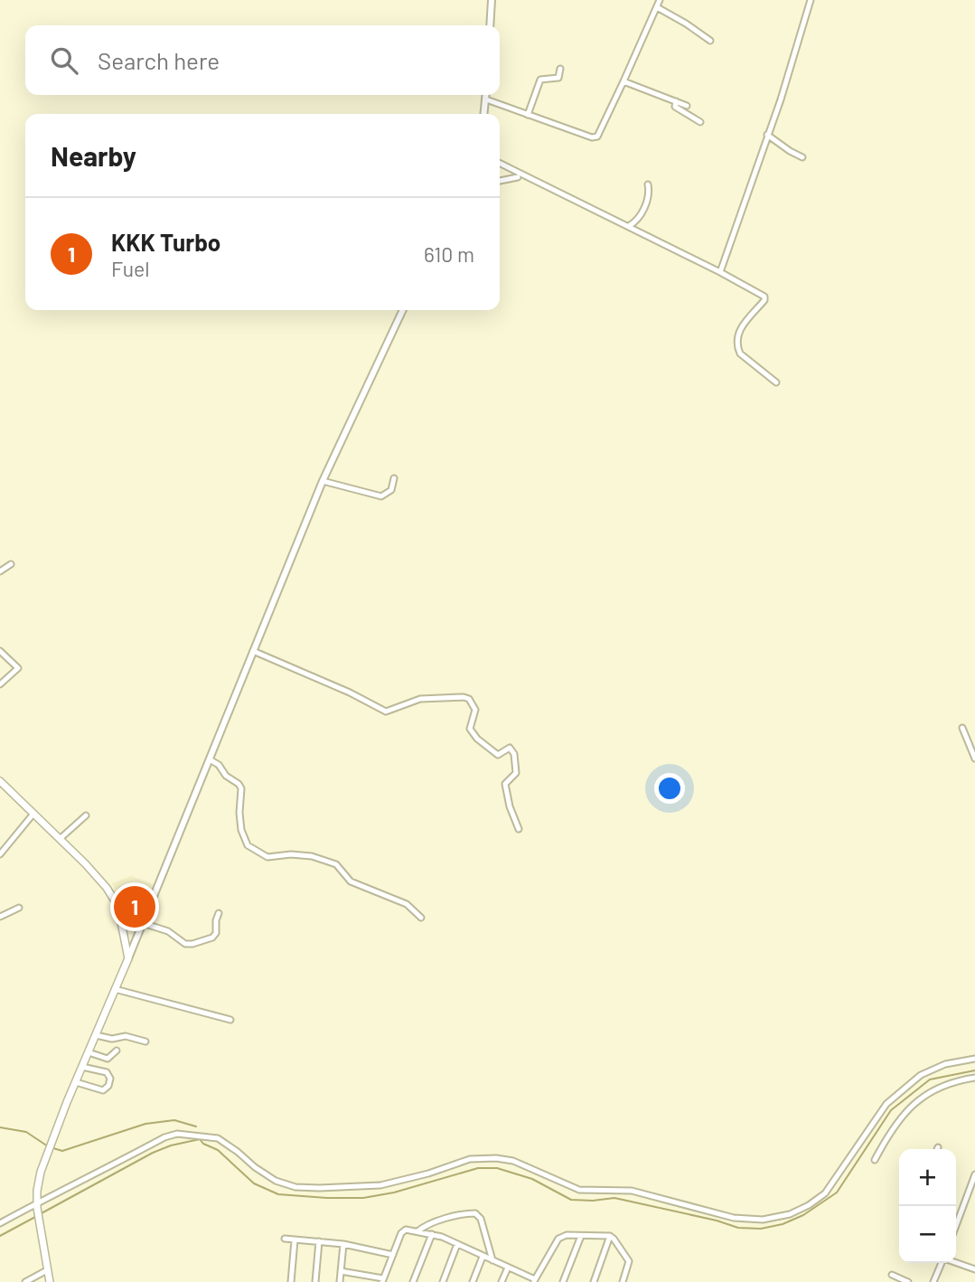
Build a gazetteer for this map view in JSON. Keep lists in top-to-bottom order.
{
  "page": {
    "search": "Search here",
    "heading": "Nearby",
    "list": [
      {
        "mark": "1",
        "name": "KKK Turbo",
        "note": "Fuel",
        "value": "610 m"
      }
    ],
    "pins": "1",
    "map_buttons": ["+", "−"]
  }
}
